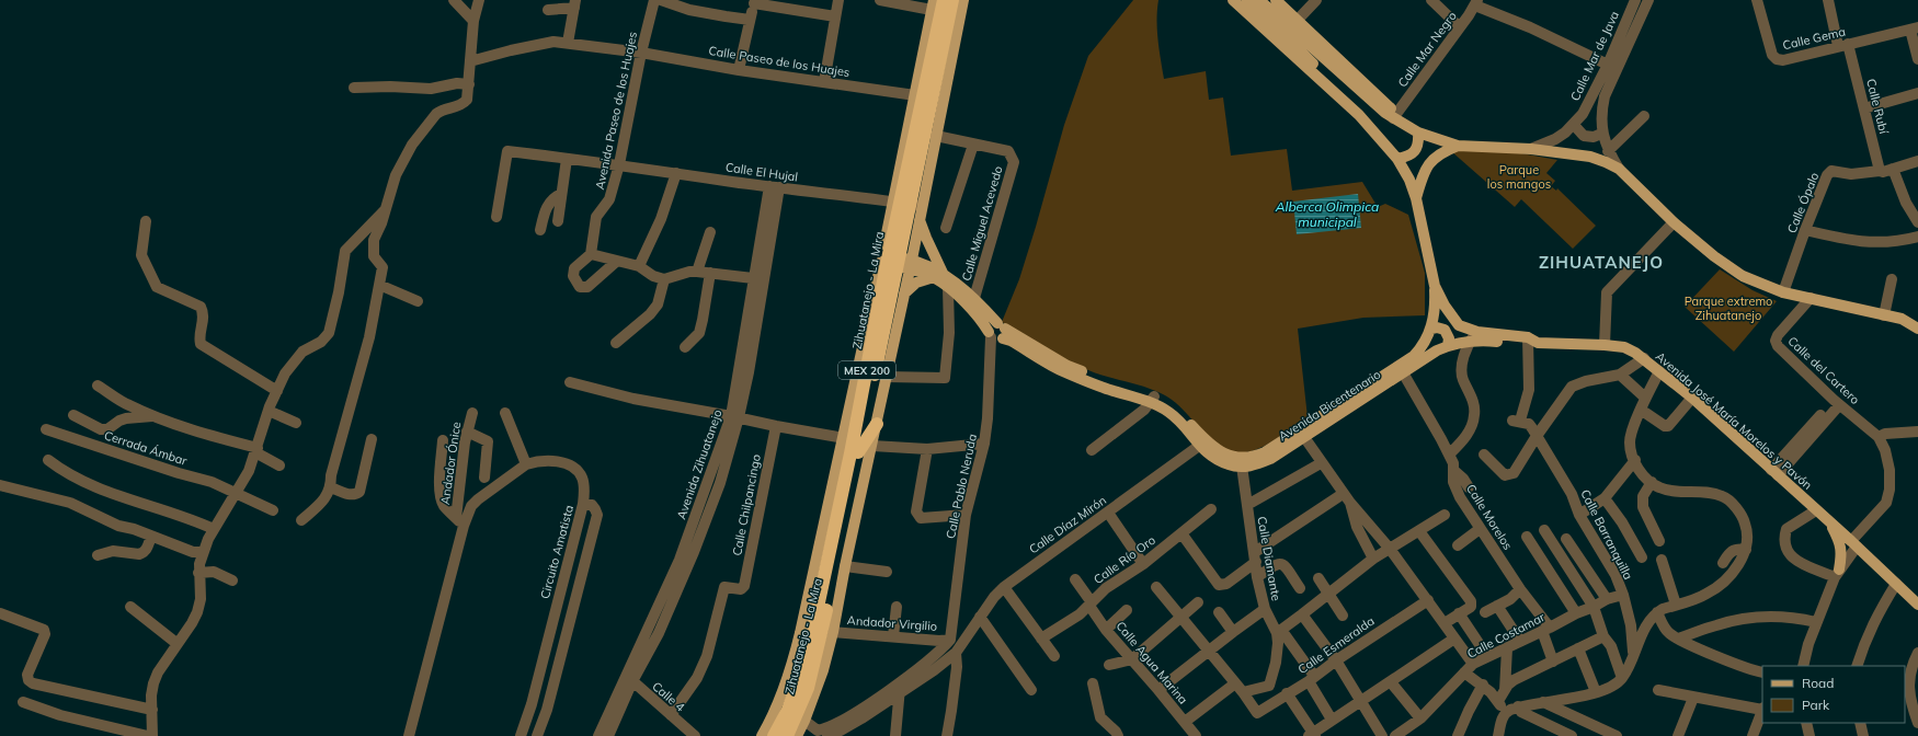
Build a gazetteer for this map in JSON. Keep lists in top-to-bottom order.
{
  "streets": {
    "highway": ["Zihuatanejo - La Mira", "MEX 200"],
    "main road": ["Avenida Bicentenario", "Avenida José María Morelos y Pavón"],
    "street": [
      "Calle Gema",
      "Calle Mar Negro",
      "Calle Mar de Java",
      "Calle Paseo de los Huajes",
      "Calle Rubí",
      "Avenida Paseo de los Huajes",
      "Calle El Hujal",
      "Calle Ópalo",
      "Calle Miguel Acevedo",
      "Calle del Cartero",
      "Cerrada Ámbar",
      "Andador Ónice",
      "Avenida Zihuatanejo",
      "Calle Pablo Neruda",
      "Calle Chilpancingo",
      "Calle Morelos",
      "Calle Díaz Mirón",
      "Calle Barranquilla",
      "Circuito Amatista",
      "Calle Diamante",
      "Calle Río Oro",
      "Andador Virgilio",
      "Calle Costamar",
      "Calle Esmeralda",
      "Calle Agua Marina",
      "Calle 4"
    ]
  },
  "crossings": [
    ["Calle Gema", "Calle Rubí"],
    ["Calle Paseo de los Huajes", "Avenida Paseo de los Huajes"],
    ["Calle Rubí", "Calle Ópalo"],
    ["Avenida Paseo de los Huajes", "Calle El Hujal"],
    ["Calle El Hujal", "Zihuatanejo - La Mira"],
    ["Calle El Hujal", "Avenida Zihuatanejo"],
    ["Avenida Bicentenario", "Avenida José María Morelos y Pavón"],
    ["Avenida Bicentenario", "Calle Morelos"],
    ["Avenida Bicentenario", "Calle Díaz Mirón"],
    ["Avenida Bicentenario", "Calle Barranquilla"],
    ["Avenida Bicentenario", "Calle Diamante"],
    ["Avenida José María Morelos y Pavón", "Calle Barranquilla"],
    ["Andador Ónice", "Circuito Amatista"],
    ["Avenida Zihuatanejo", "Calle 4"],
    ["Calle Pablo Neruda", "Andador Virgilio"],
    ["Calle Chilpancingo", "Calle 4"],
    ["Calle Morelos", "Calle Costamar"],
    ["Calle Barranquilla", "Calle Costamar"],
    ["Calle Diamante", "Calle Esmeralda"],
    ["Calle Río Oro", "Calle Agua Marina"]
  ],
  "districts": ["ZIHUATANEJO"],
  "water": ["Alberca Olimpica municipal"],
  "parks": ["Parque los mangos", "Parque extremo Zihuatanejo"],
  "legend": ["Road", "Park"]
}
